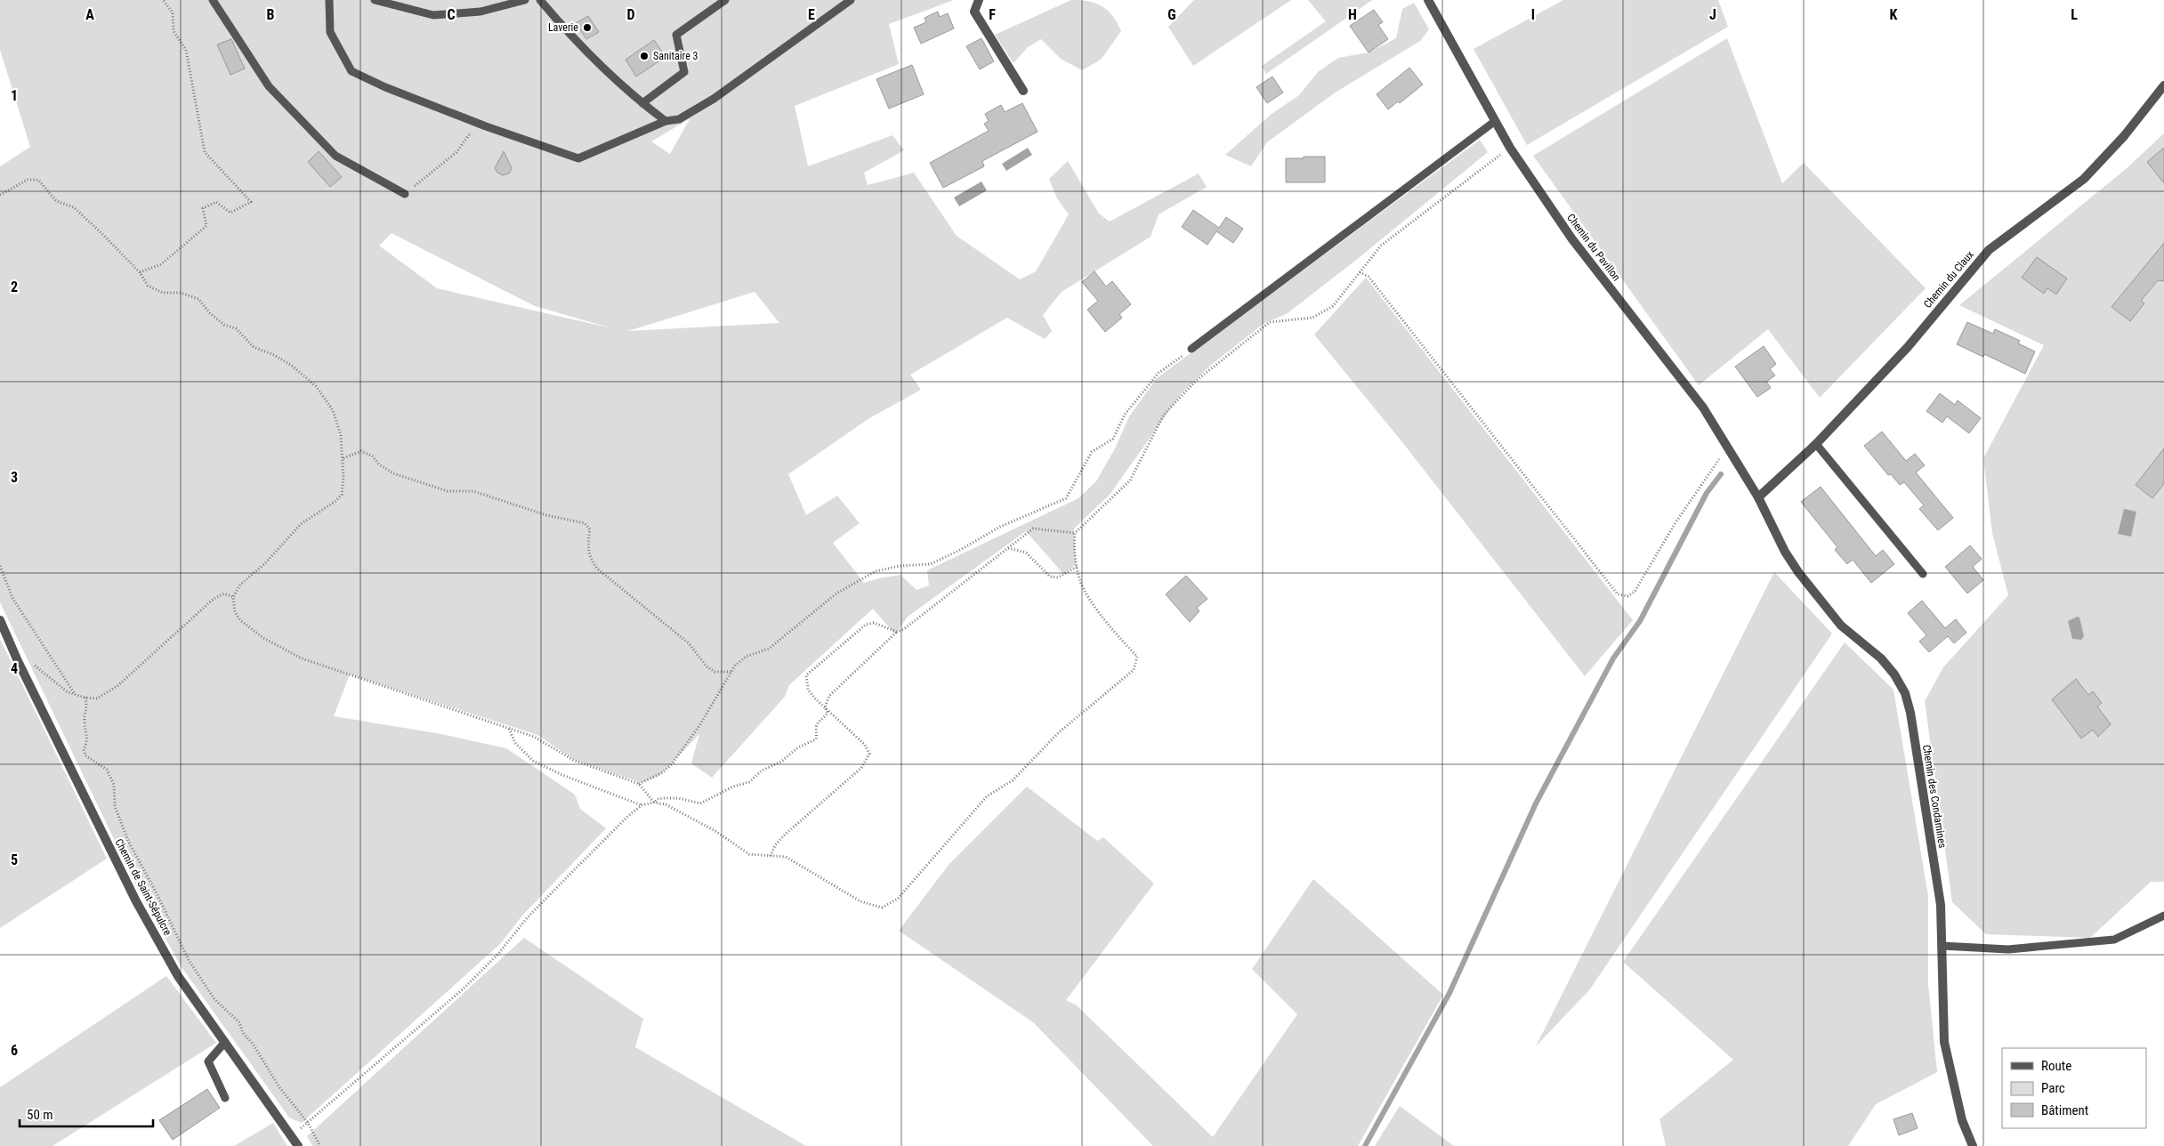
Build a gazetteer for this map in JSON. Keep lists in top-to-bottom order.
{
  "streets": {
    "street": [
      "Chemin du Pavillon",
      "Chemin du Claux",
      "Chemin des Condamines",
      "Chemin de Saint-Sépulcre"
    ]
  },
  "crossings": [
    ["Chemin du Pavillon", "Chemin du Claux"],
    ["Chemin du Pavillon", "Chemin des Condamines"],
    ["Chemin du Claux", "Chemin des Condamines"]
  ],
  "places": ["Laverie", "Sanitaire 3"],
  "legend": ["Route", "Parc", "Bâtiment"],
  "scale_bar": "50 m",
  "grid": {
    "columns": [
      "A",
      "B",
      "C",
      "D",
      "E",
      "F",
      "G",
      "H",
      "I",
      "J",
      "K",
      "L"
    ],
    "rows": [
      "1",
      "2",
      "3",
      "4",
      "5",
      "6"
    ]
  }
}
